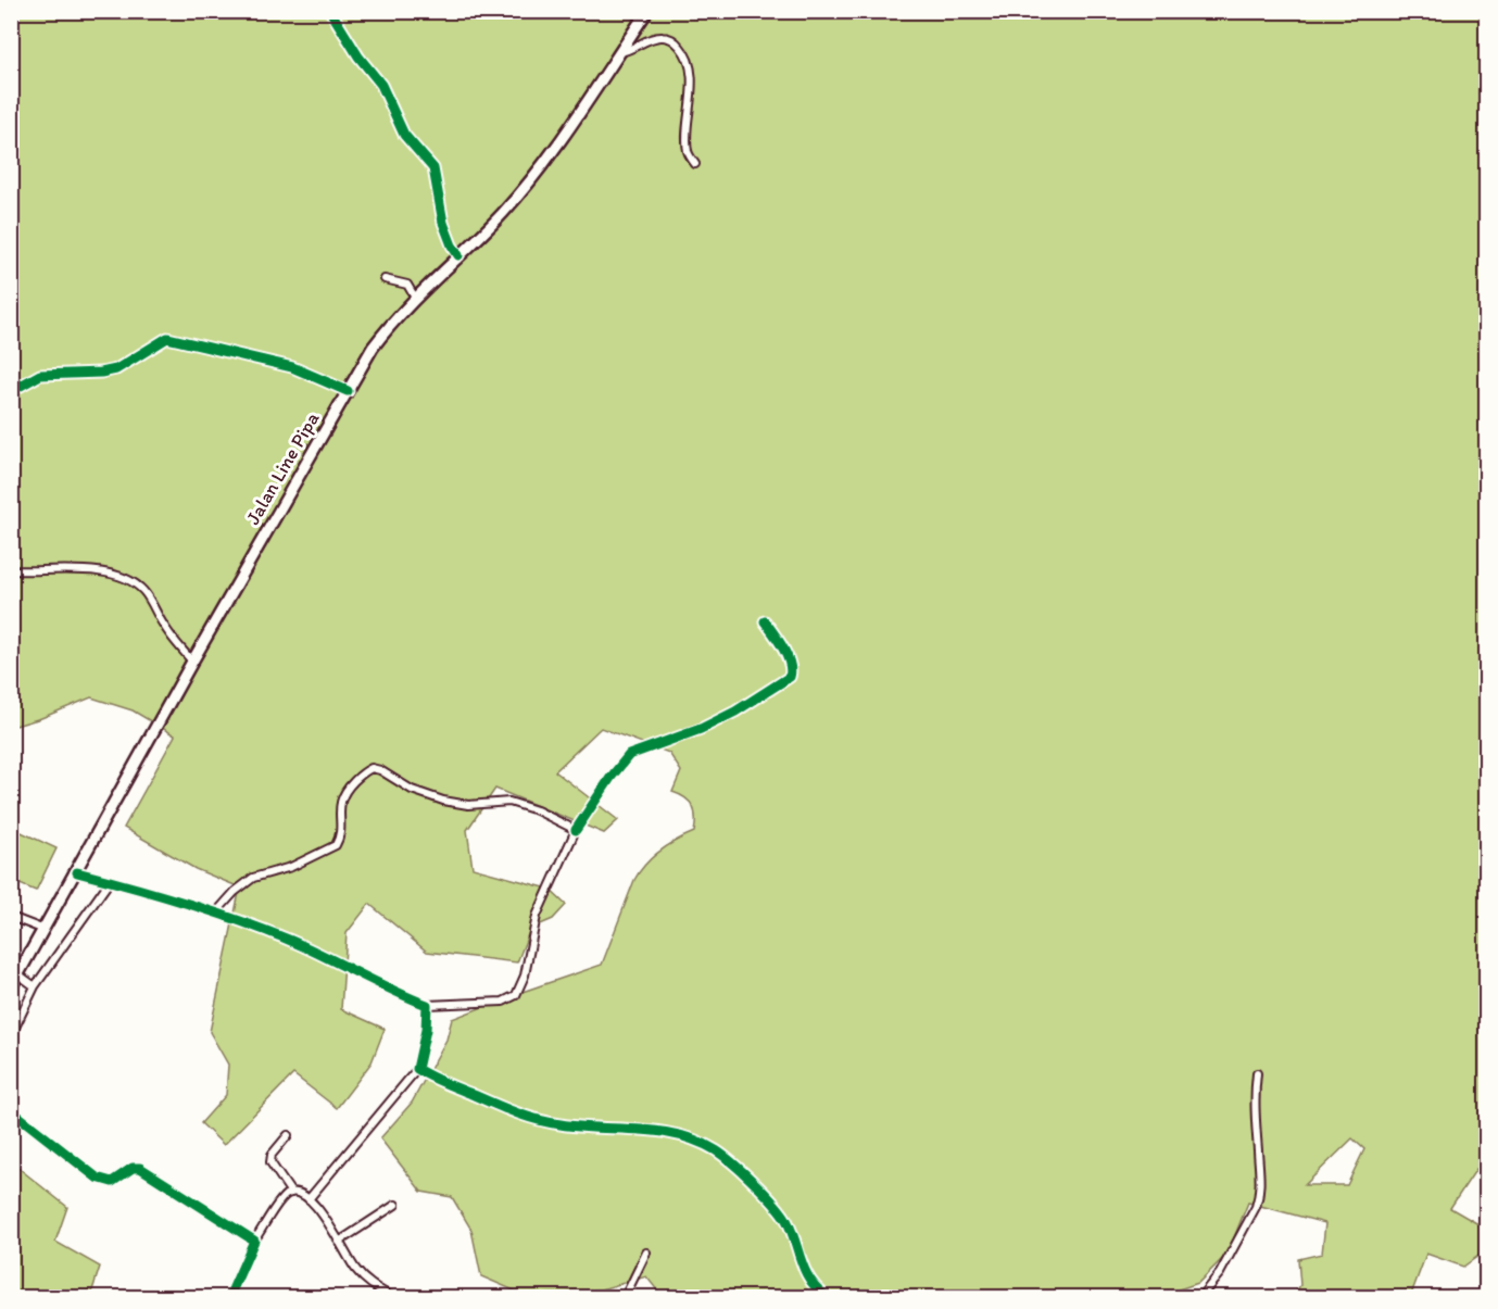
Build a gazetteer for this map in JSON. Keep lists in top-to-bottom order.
{
  "streets": {
    "main road": ["Jalan Line Pipa"]
  }
}
